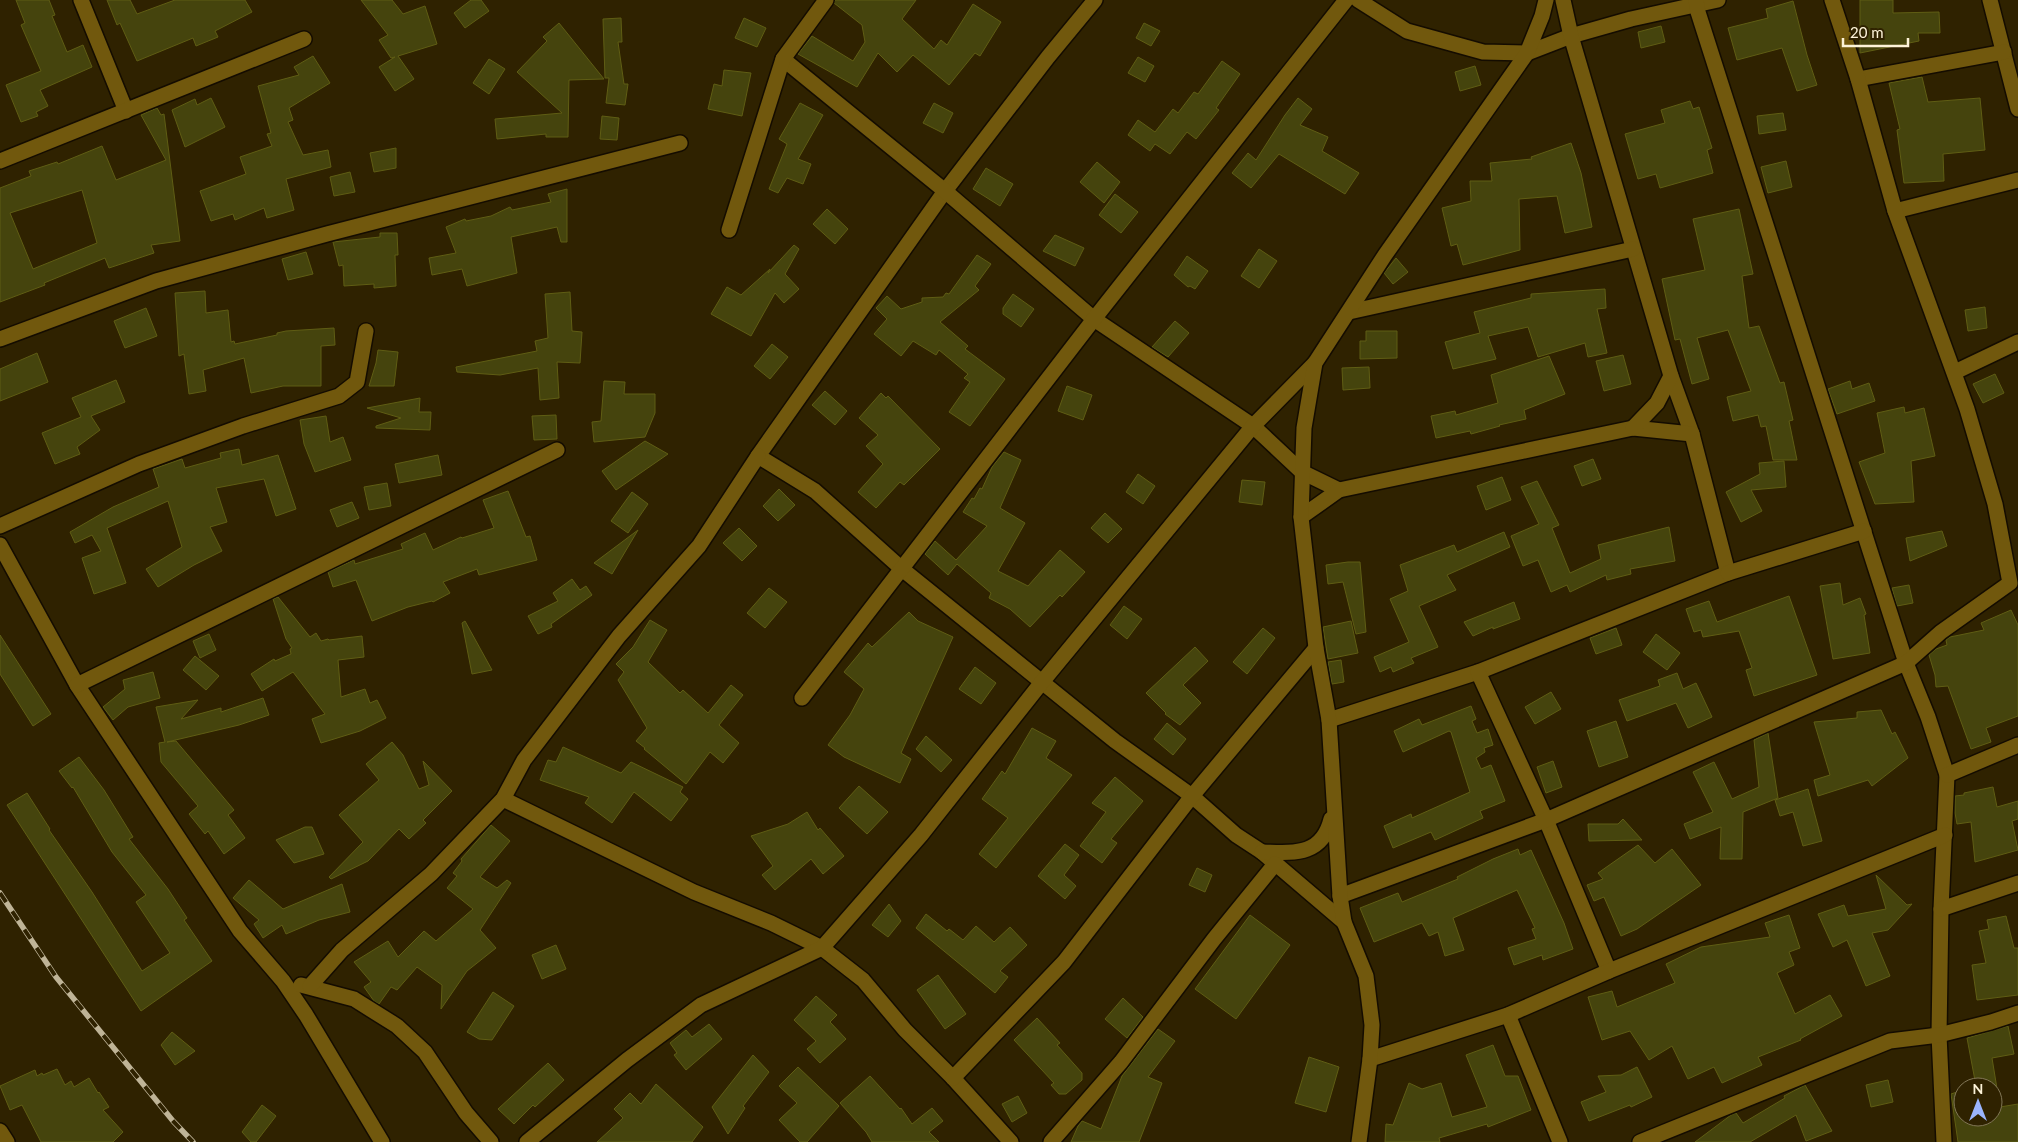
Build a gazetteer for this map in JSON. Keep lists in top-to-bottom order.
{
  "scale_bar": "20 m",
  "north": "top"
}
